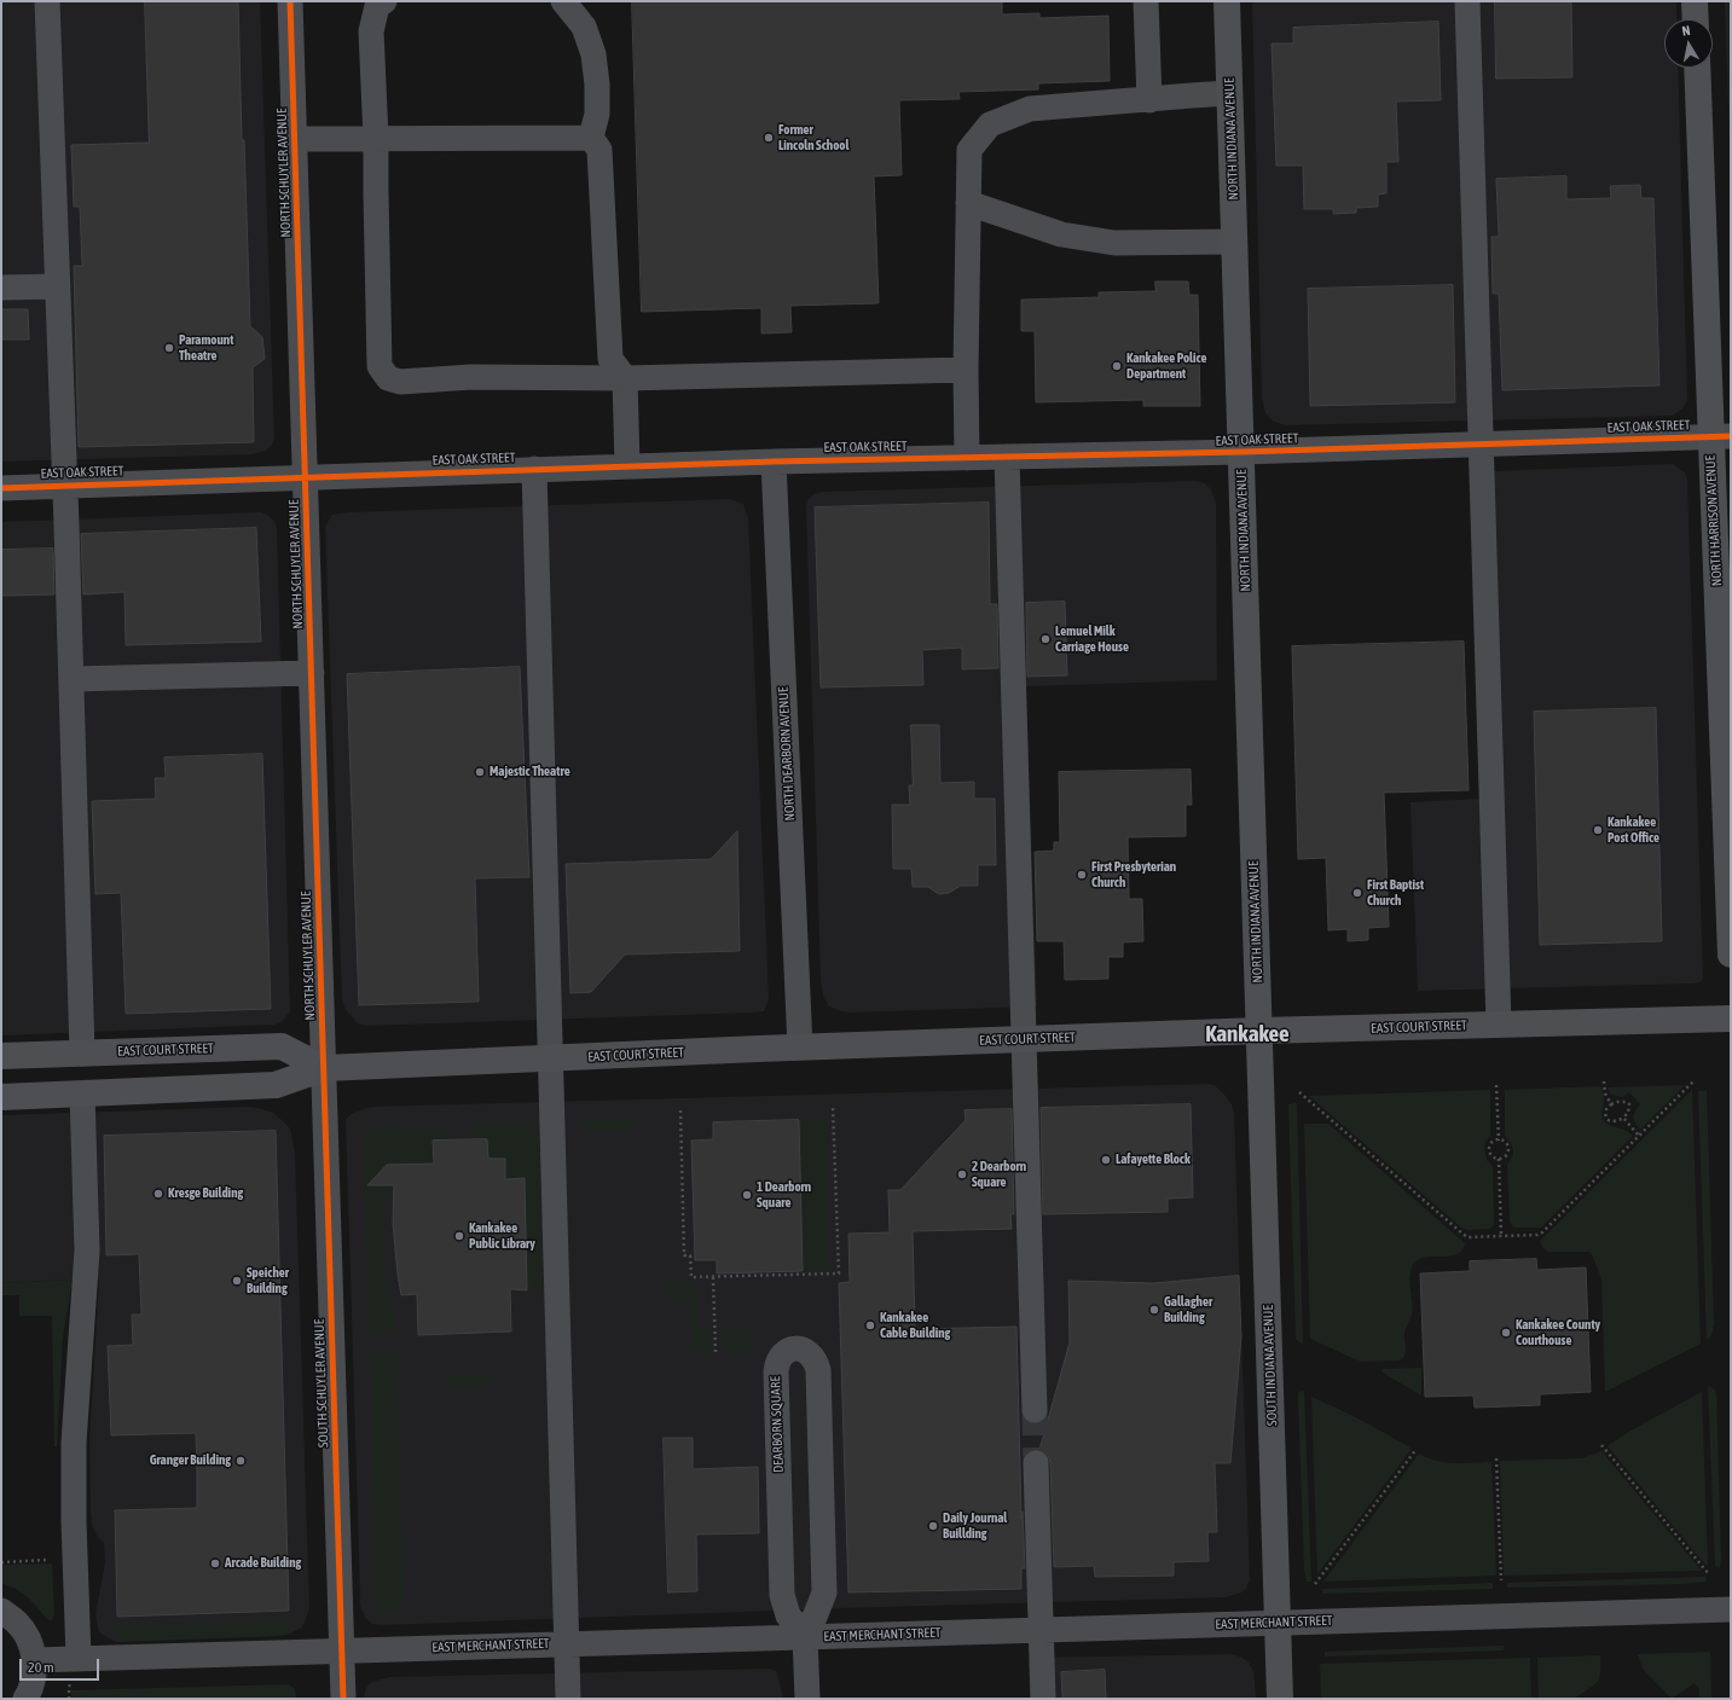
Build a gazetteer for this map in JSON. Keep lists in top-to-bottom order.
{
  "streets": {
    "main road": [
      "NORTH INDIANA AVENUE",
      "NORTH HARRISON AVENUE",
      "EAST COURT STREET",
      "SOUTH INDIANA AVENUE"
    ],
    "street": [
      "NORTH SCHUYLER AVENUE",
      "EAST OAK STREET",
      "NORTH DEARBORN AVENUE",
      "SOUTH SCHUYLER AVENUE",
      "DEARBORN SQUARE",
      "EAST MERCHANT STREET"
    ]
  },
  "crossings": [
    ["NORTH INDIANA AVENUE", "EAST OAK STREET"],
    ["NORTH INDIANA AVENUE", "EAST COURT STREET"],
    ["NORTH INDIANA AVENUE", "SOUTH INDIANA AVENUE"],
    ["NORTH SCHUYLER AVENUE", "EAST OAK STREET"],
    ["NORTH SCHUYLER AVENUE", "EAST COURT STREET"],
    ["NORTH SCHUYLER AVENUE", "SOUTH SCHUYLER AVENUE"],
    ["EAST OAK STREET", "NORTH HARRISON AVENUE"],
    ["EAST OAK STREET", "NORTH DEARBORN AVENUE"],
    ["NORTH DEARBORN AVENUE", "EAST COURT STREET"],
    ["EAST COURT STREET", "SOUTH INDIANA AVENUE"],
    ["EAST COURT STREET", "SOUTH SCHUYLER AVENUE"],
    ["SOUTH INDIANA AVENUE", "EAST MERCHANT STREET"],
    ["SOUTH SCHUYLER AVENUE", "EAST MERCHANT STREET"],
    ["DEARBORN SQUARE", "EAST MERCHANT STREET"]
  ],
  "districts": ["Kankakee"],
  "places": [
    "Former Lincoln School",
    "Paramount Theatre",
    "Kankakee Police Department",
    "Lemuel Milk Carriage House",
    "Majestic Theatre",
    "Kankakee Post Office",
    "First Presbyterian Church",
    "First Baptist Church",
    "Lafayette Block",
    "2 Dearborn Square",
    "Kresge Building",
    "1 Dearborn Square",
    "Kankakee Public Library",
    "Speicher Building",
    "Gallagher Building",
    "Kankakee Cable Building",
    "Kankakee County Courthouse",
    "Granger Building",
    "Daily Journal Buillding",
    "Arcade Building"
  ],
  "scale_bar": "20 m",
  "north": "top"
}
